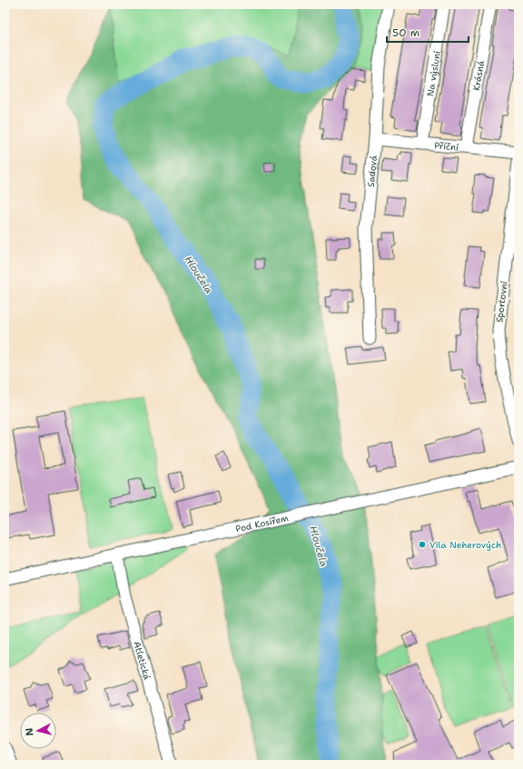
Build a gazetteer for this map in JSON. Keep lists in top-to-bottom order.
{
  "streets": {
    "street": [
      "Na výsluní",
      "Krásná",
      "Příční",
      "Sadová",
      "Sportovní",
      "Pod Kosířem",
      "Atletická"
    ]
  },
  "crossings": [
    ["Na výsluní", "Příční"],
    ["Krásná", "Příční"],
    ["Příční", "Sadová"],
    ["Pod Kosířem", "Atletická"]
  ],
  "water": ["Hloučela"],
  "places": ["Vila Neherových"],
  "scale_bar": "50 m",
  "north": "left"
}
